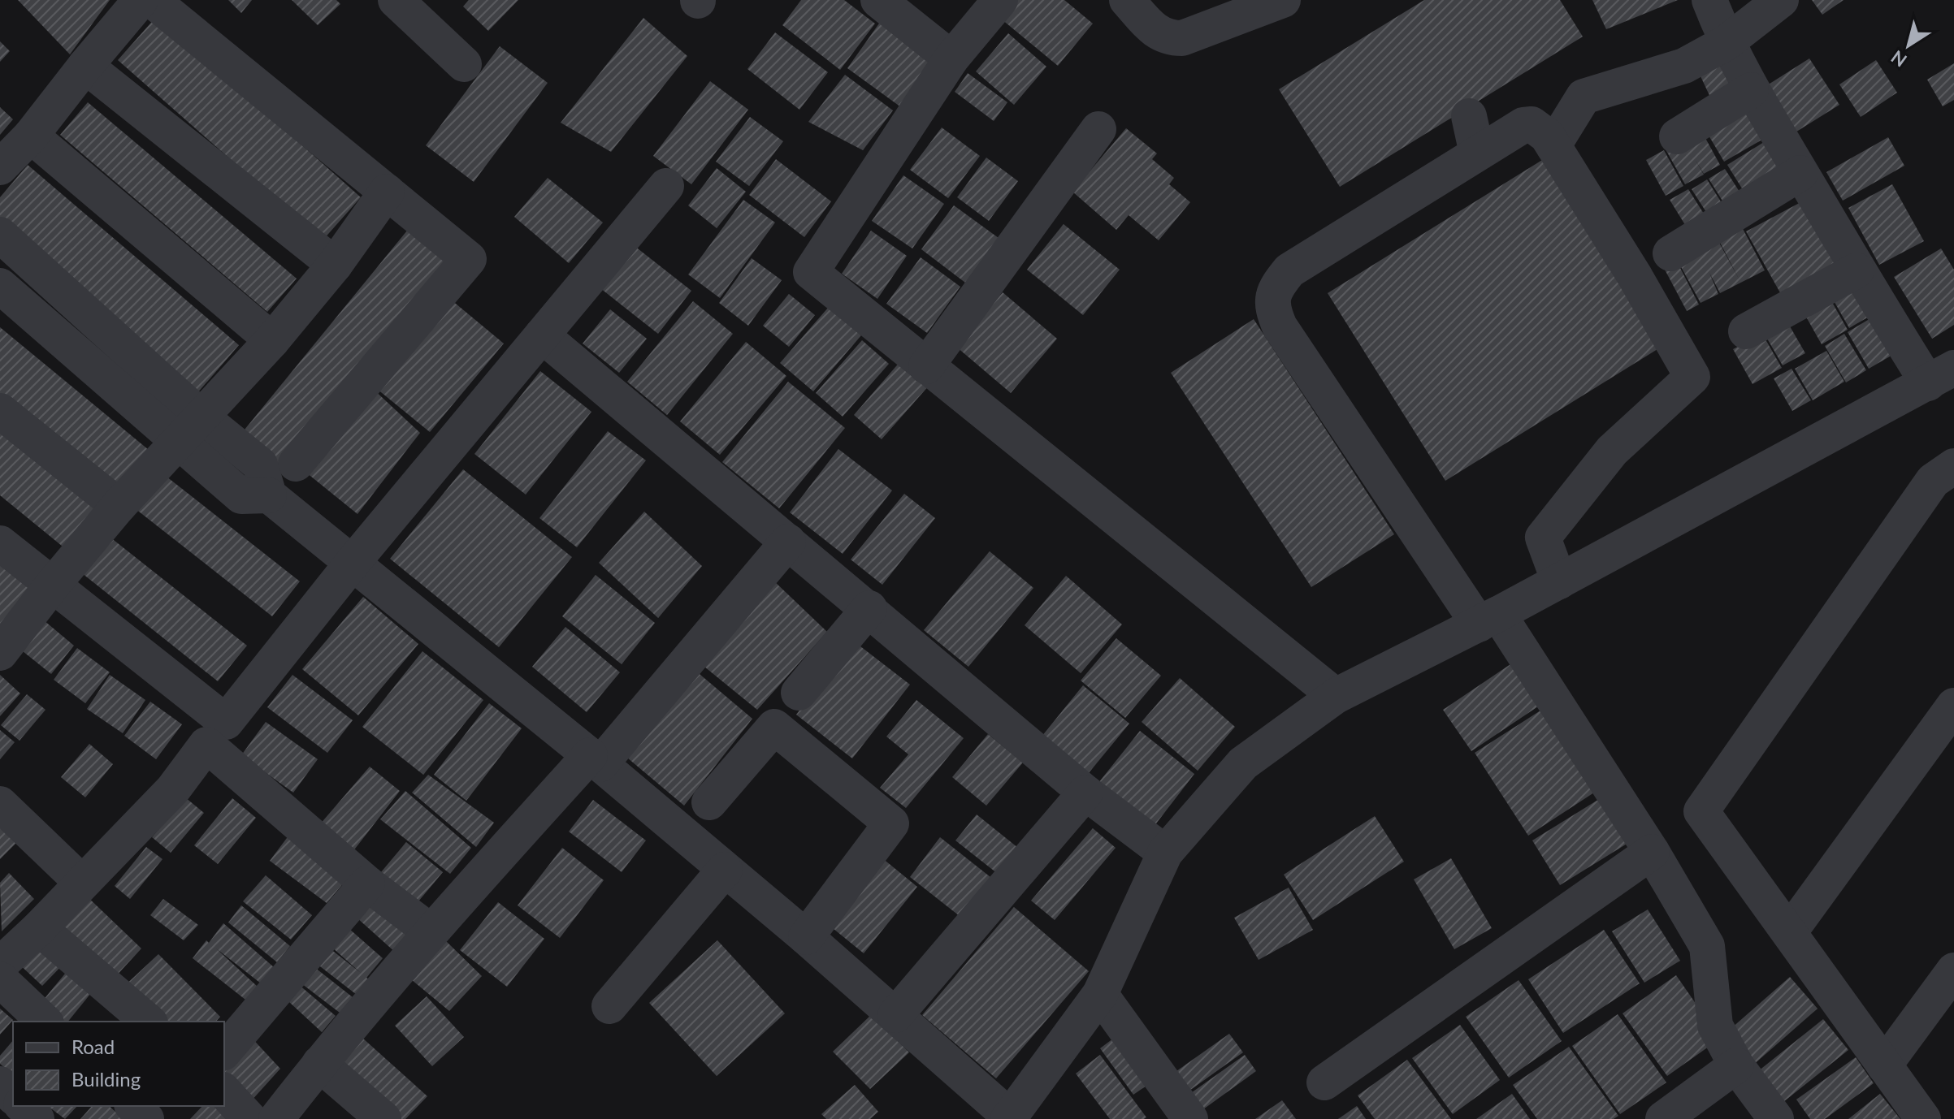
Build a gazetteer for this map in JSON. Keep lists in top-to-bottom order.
{
  "legend": ["Road", "Building"],
  "north": "bottom left"
}
